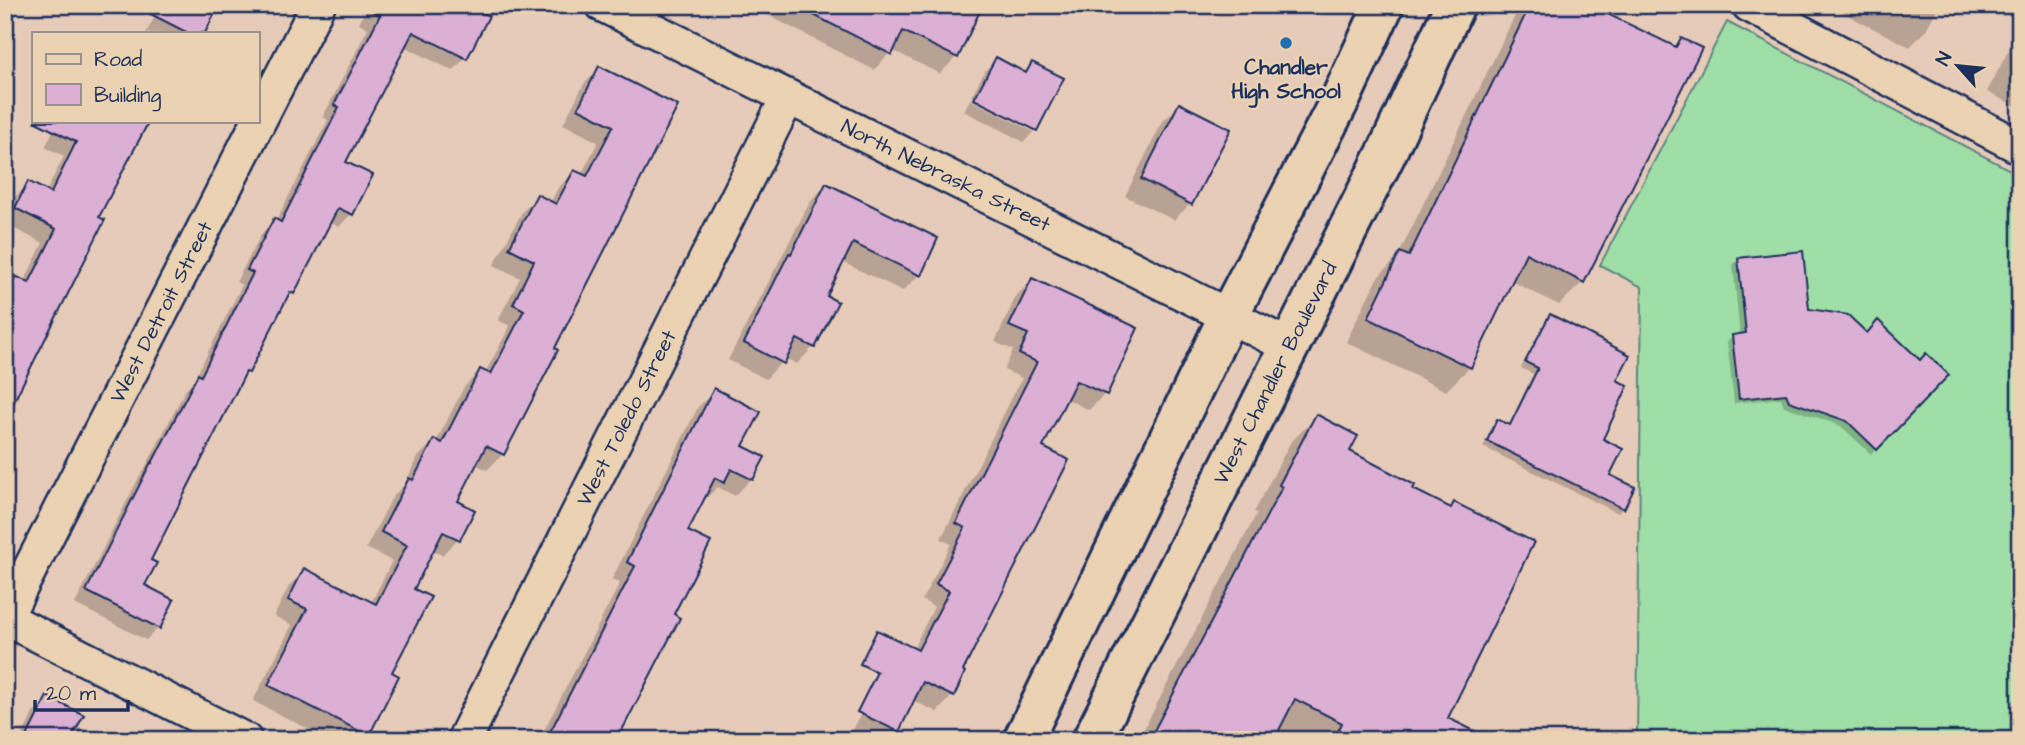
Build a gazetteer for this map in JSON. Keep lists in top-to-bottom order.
{
  "streets": {
    "main road": ["West Chandler Boulevard"],
    "street": ["North Nebraska Street", "West Detroit Street", "West Toledo Street"]
  },
  "crossings": [
    ["North Nebraska Street", "West Chandler Boulevard"],
    ["North Nebraska Street", "West Toledo Street"]
  ],
  "places": ["Chandler High School"],
  "legend": ["Road", "Building"],
  "scale_bar": "20 m",
  "north": "top left"
}
